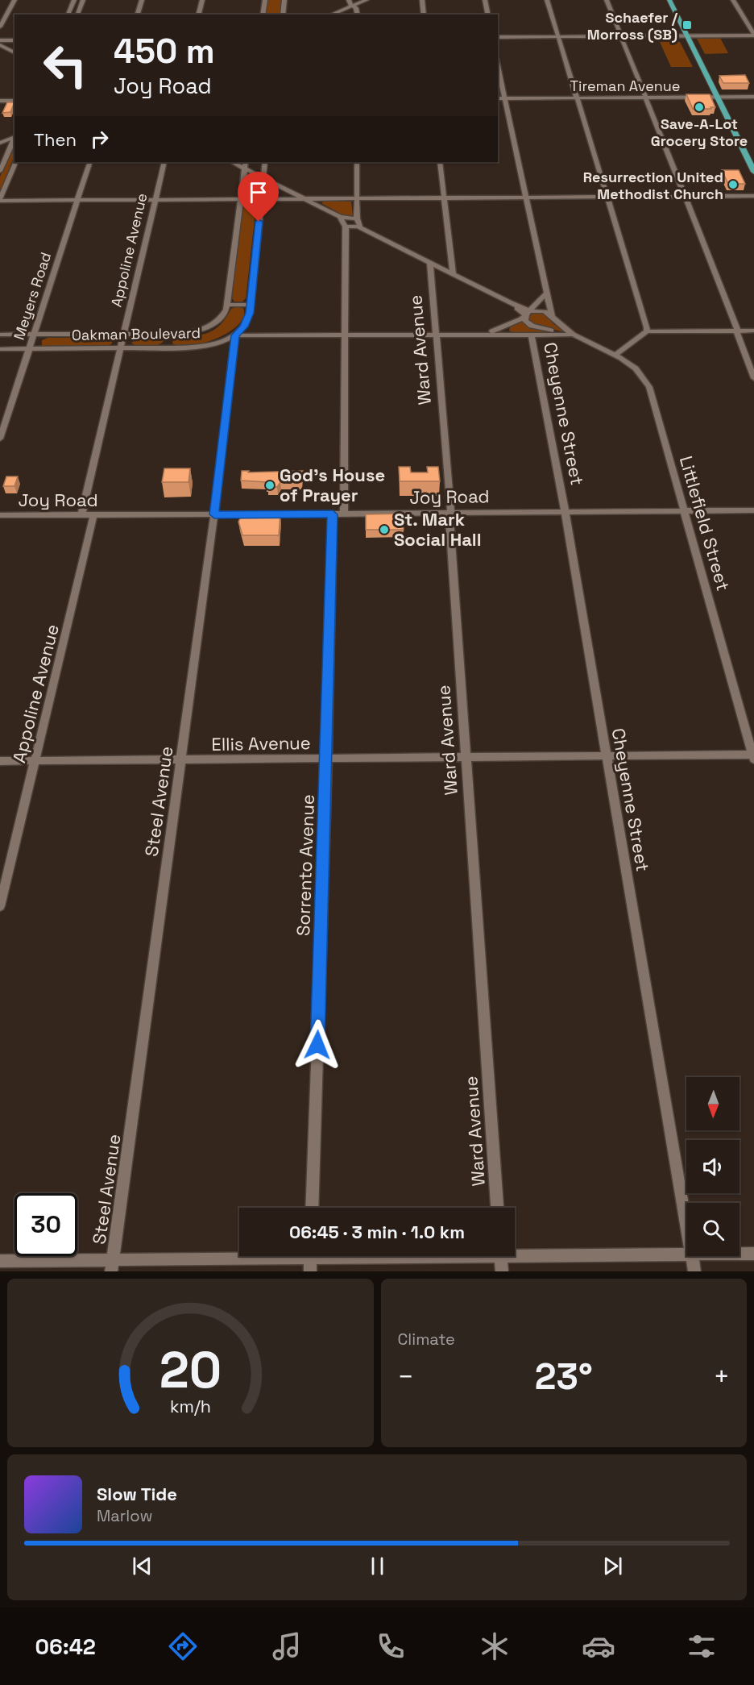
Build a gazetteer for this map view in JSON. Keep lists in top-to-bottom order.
{
  "streets": {
    "street": [
      "Tireman Avenue",
      "Appoline Avenue",
      "Meyers Road",
      "Oakman Boulevard",
      "Ward Avenue",
      "Cheyenne Street",
      "Joy Road",
      "Littlefield Street",
      "Ellis Avenue",
      "Steel Avenue",
      "Sorrento Avenue"
    ]
  },
  "crossings": [
    ["Tireman Avenue", "Cheyenne Street"],
    ["Appoline Avenue", "Oakman Boulevard"],
    ["Appoline Avenue", "Joy Road"],
    ["Appoline Avenue", "Ellis Avenue"],
    ["Meyers Road", "Oakman Boulevard"],
    ["Oakman Boulevard", "Steel Avenue"],
    ["Ward Avenue", "Joy Road"],
    ["Ward Avenue", "Littlefield Street"],
    ["Ward Avenue", "Ellis Avenue"],
    ["Cheyenne Street", "Joy Road"],
    ["Cheyenne Street", "Littlefield Street"],
    ["Cheyenne Street", "Ellis Avenue"],
    ["Joy Road", "Littlefield Street"],
    ["Joy Road", "Steel Avenue"],
    ["Joy Road", "Sorrento Avenue"],
    ["Littlefield Street", "Ellis Avenue"],
    ["Ellis Avenue", "Steel Avenue"],
    ["Ellis Avenue", "Sorrento Avenue"]
  ],
  "places": {
    "transit": ["Schaefer / Morross (SB)"],
    "other": [
      "Save-A-Lot Grocery Store",
      "Resurrection United Methodist Church",
      "God's House of Prayer",
      "St. Mark Social Hall"
    ]
  },
  "north": "bottom",
  "page": {
    "turn": ["450 m", "Joy Road"],
    "then": "Then",
    "limit": "30",
    "trip": "06:45 · 3 min · 1.0 km",
    "tile": "Climate",
    "heat": ["−", "23°", "+"],
    "song": ["Slow Tide", "Marlow"],
    "tabs": "06:42",
    "gauge": ["20", "km/h"]
  }
}
